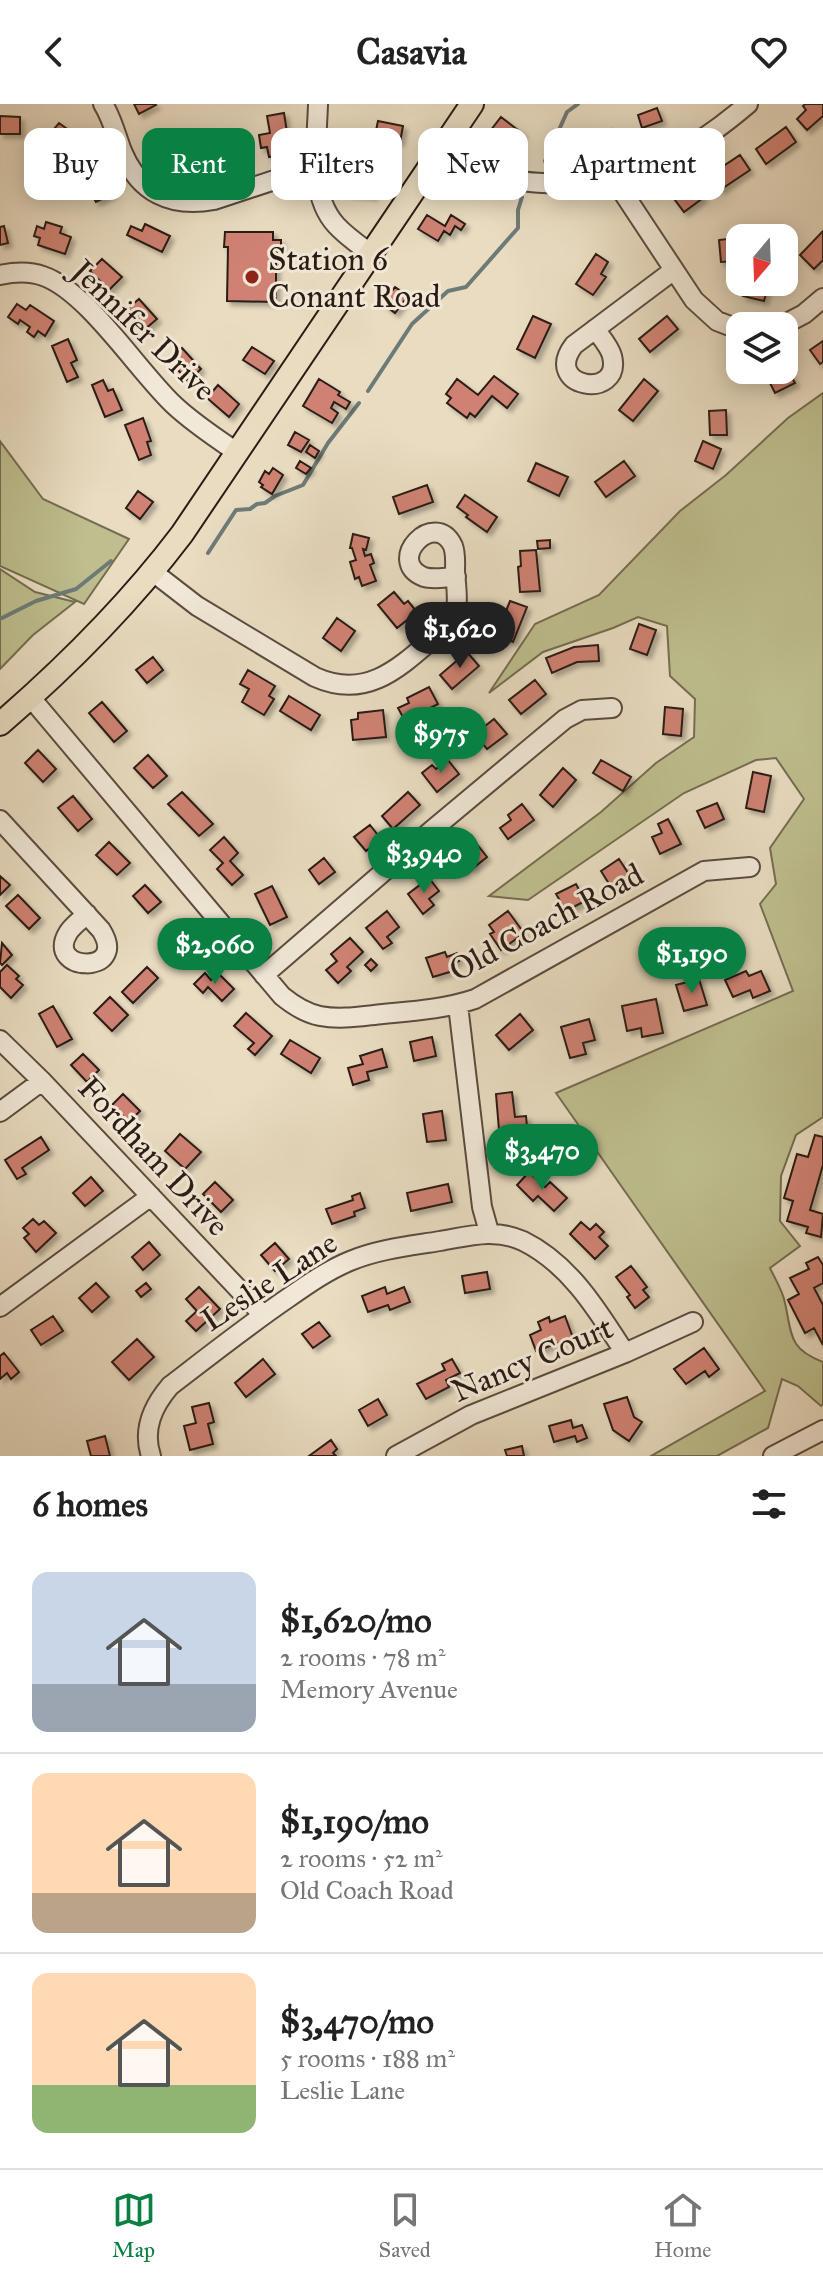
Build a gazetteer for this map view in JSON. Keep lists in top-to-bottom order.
{
  "streets": {
    "street": [
      "Jennifer Drive",
      "Old Coach Road",
      "Fordham Drive",
      "Leslie Lane",
      "Nancy Court"
    ]
  },
  "crossings": [
    ["Fordham Drive", "Leslie Lane"],
    ["Leslie Lane", "Nancy Court"]
  ],
  "places": ["Station 6 Conant Road"],
  "north": "bottom",
  "page": {
    "header": "Casavia",
    "chip": [
      "Buy",
      "Rent",
      "Filters",
      "New",
      "Apartment"
    ],
    "price": [
      "$1,620",
      "$975",
      "$3,940",
      "$2,060",
      "$1,190",
      "$3,470"
    ],
    "heading": "6 homes",
    "list": [
      {
        "name": "$1,620/mo",
        "note": "2 rooms · 78 m² · Memory Avenue"
      },
      {
        "name": "$1,190/mo",
        "note": "2 rooms · 52 m² · Old Coach Road"
      },
      {
        "name": "$3,470/mo",
        "note": "5 rooms · 188 m² · Leslie Lane"
      }
    ],
    "tabs": ["Map", "Saved", "Home"]
  }
}
